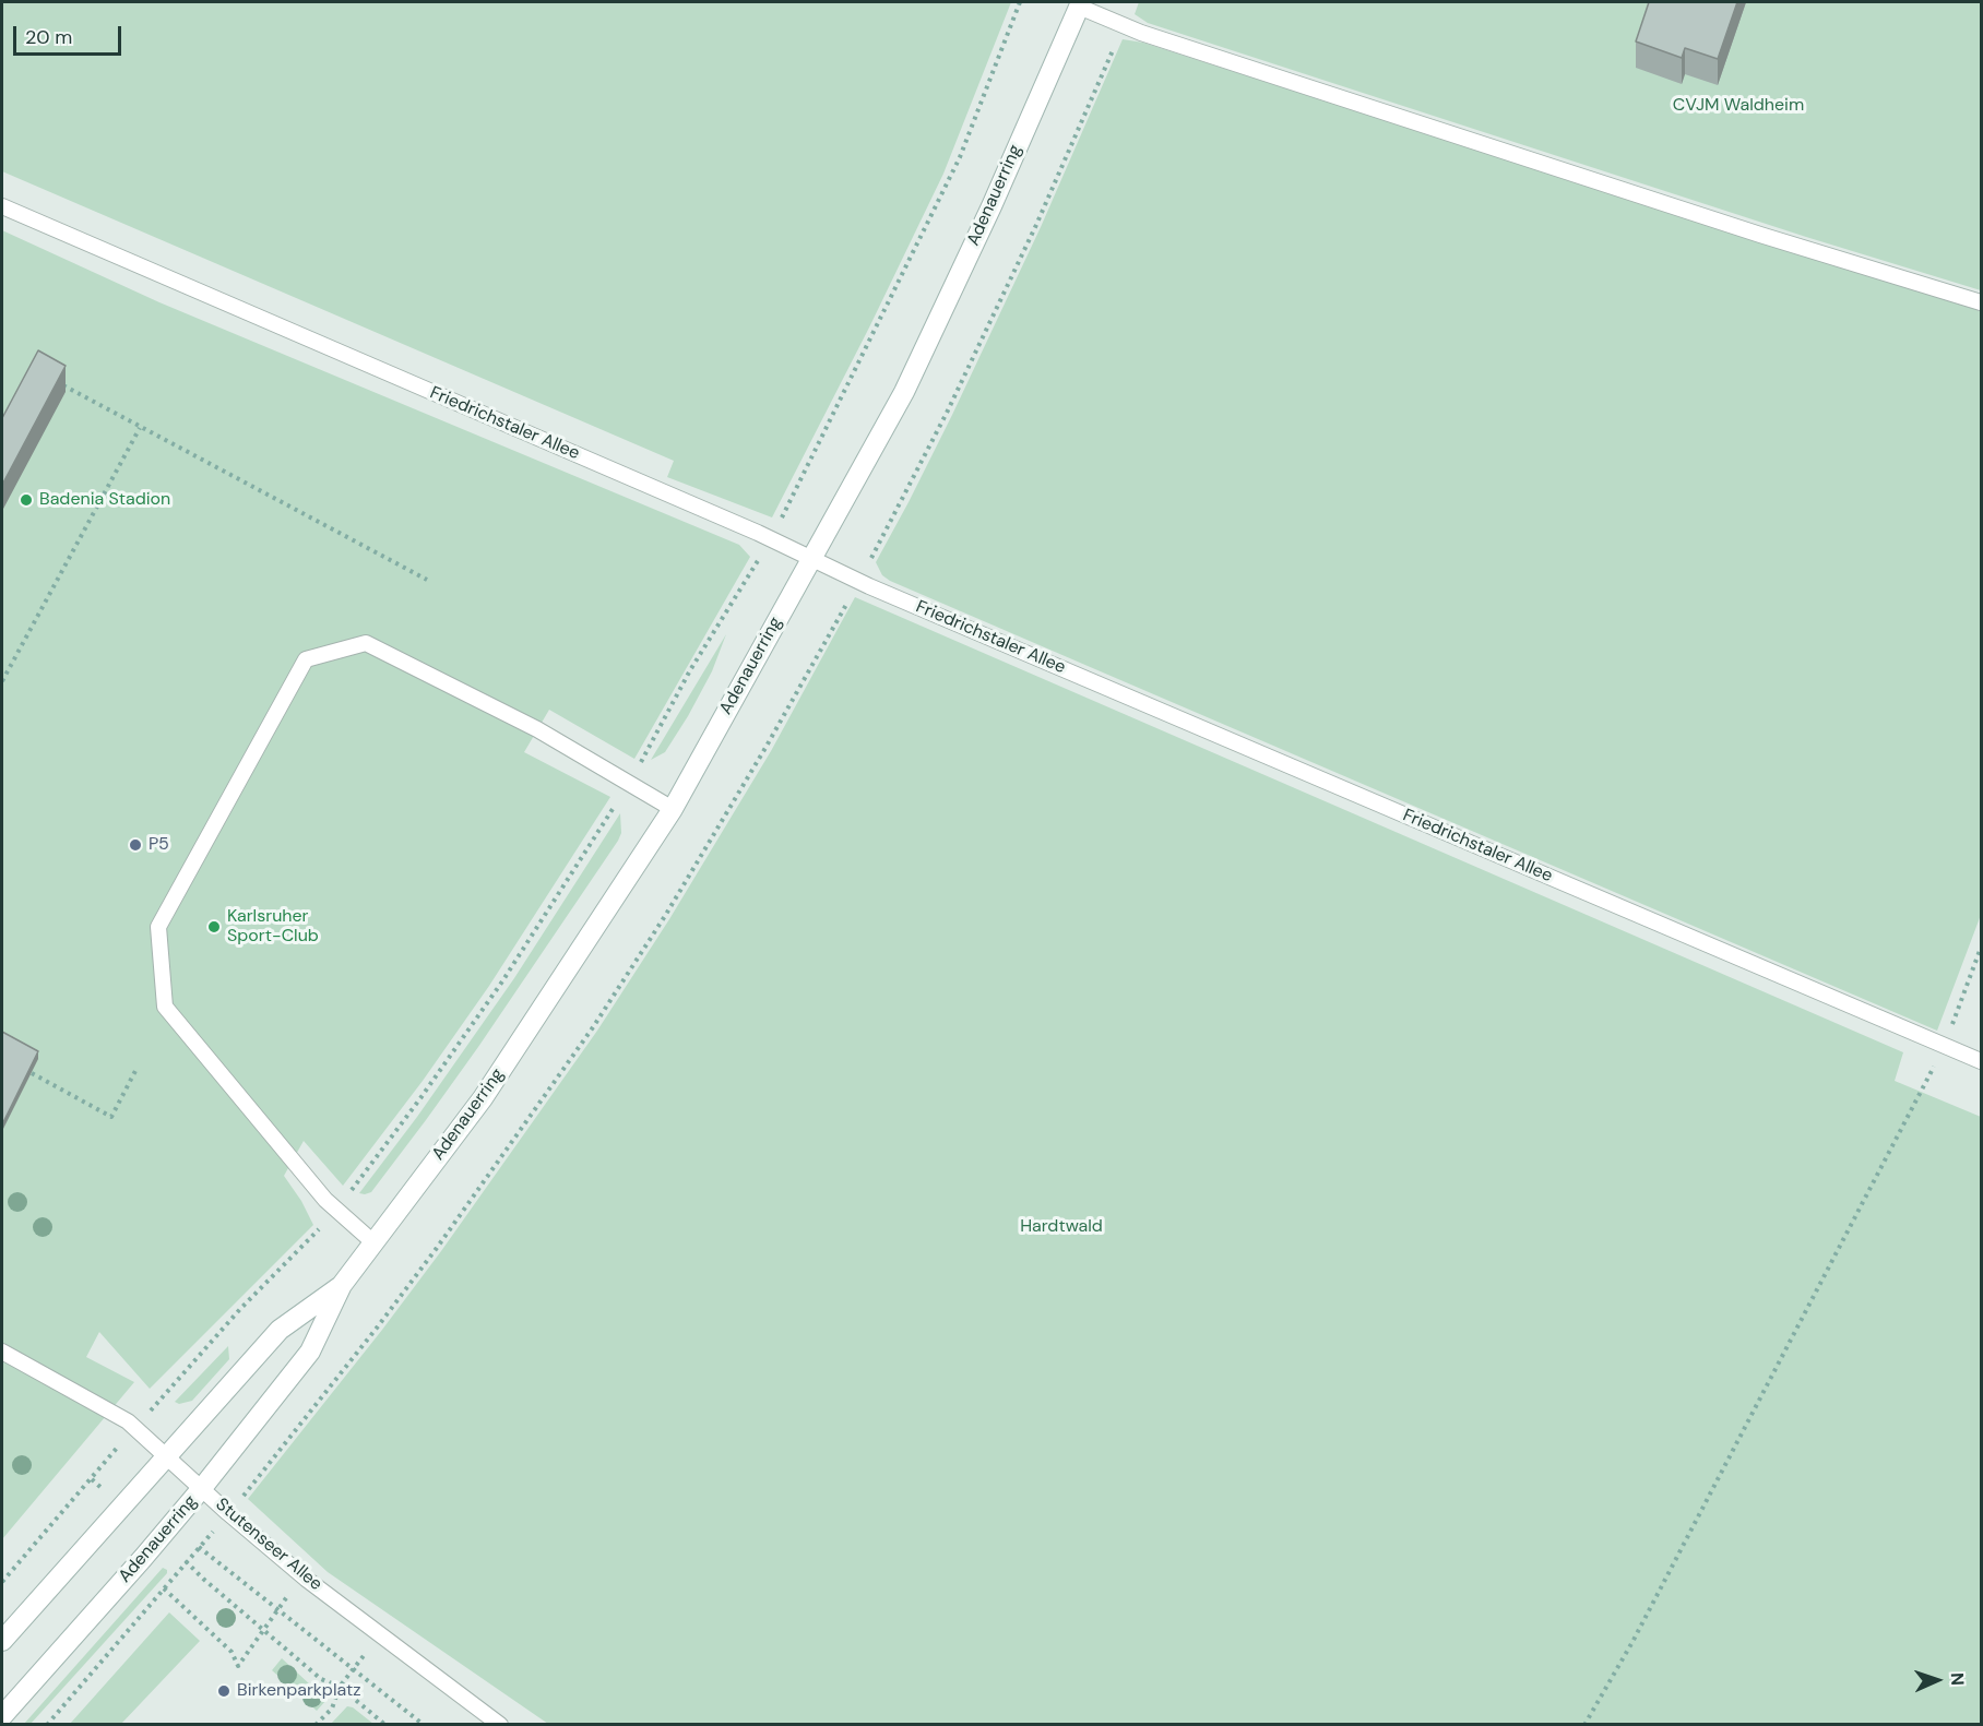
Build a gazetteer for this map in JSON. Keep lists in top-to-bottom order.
{
  "streets": {
    "main road": ["Adenauerring"],
    "lane": ["Friedrichstaler Allee", "Stutenseer Allee"]
  },
  "crossings": [
    ["Adenauerring", "Friedrichstaler Allee"],
    ["Adenauerring", "Stutenseer Allee"]
  ],
  "parks": ["CVJM Waldheim", "Hardtwald"],
  "places": [
    "Badenia Stadion",
    "P5",
    "Karlsruher Sport-Club",
    "Birkenparkplatz"
  ],
  "scale_bar": "20 m",
  "north": "right"
}
